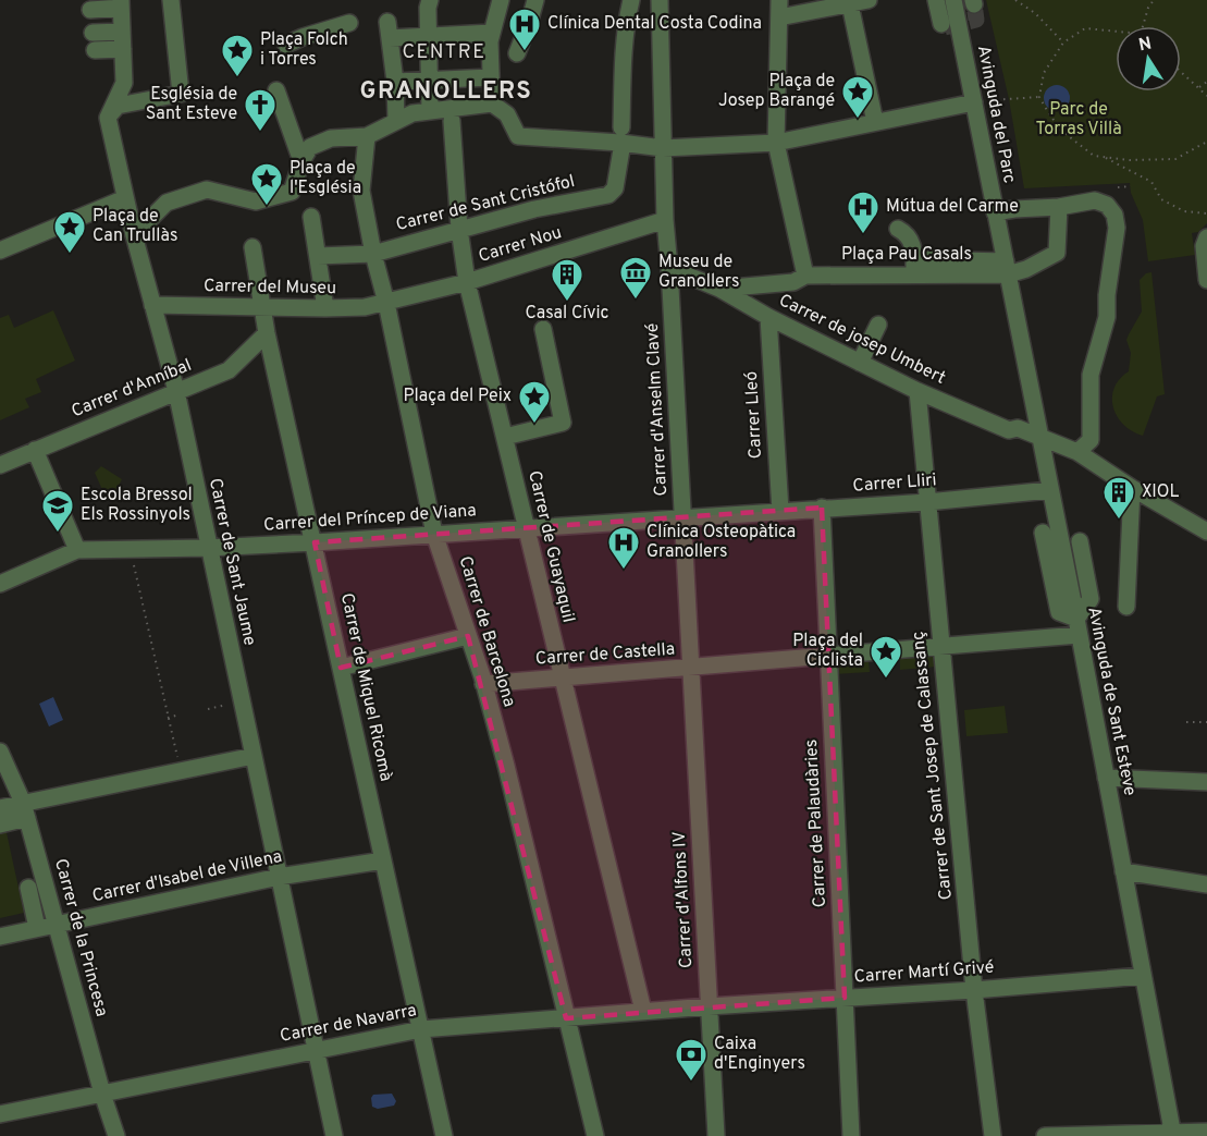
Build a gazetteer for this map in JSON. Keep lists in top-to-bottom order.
{
  "streets": {
    "street": [
      "Avinguda del Parc",
      "Carrer de Sant Cristófol",
      "Carrer Nou",
      "Plaça Pau Casals",
      "Carrer del Museu",
      "Carrer de josep Umbert",
      "Carrer d'Anníbal",
      "Carrer d'Anselm Clavé",
      "Carrer Lleó",
      "Carrer Lliri",
      "Carrer del Príncep de Viana",
      "Carrer de Guayaquil",
      "Carrer de Sant Jaume",
      "Carrer de Barcelona",
      "Carrer de Castella",
      "Carrer de Miquel Ricomà",
      "Avinguda de Sant Esteve",
      "Carrer de Sant Josep de Calassanç",
      "Carrer de Palaudàries",
      "Carrer d'Isabel de Villena",
      "Carrer d'Alfons IV",
      "Carrer de la Princesa",
      "Carrer Martí Grivé",
      "Carrer de Navarra"
    ]
  },
  "crossings": [
    ["Avinguda del Parc", "Plaça Pau Casals"],
    ["Avinguda del Parc", "Avinguda de Sant Esteve"],
    ["Carrer de Sant Cristófol", "Carrer de Guayaquil"],
    ["Carrer de Sant Cristófol", "Carrer de Barcelona"],
    ["Carrer Nou", "Carrer del Museu"],
    ["Carrer Nou", "Carrer d'Anselm Clavé"],
    ["Carrer Nou", "Carrer de Guayaquil"],
    ["Carrer Nou", "Carrer de Barcelona"],
    ["Plaça Pau Casals", "Carrer de josep Umbert"],
    ["Plaça Pau Casals", "Avinguda de Sant Esteve"],
    ["Carrer del Museu", "Carrer de Sant Jaume"],
    ["Carrer del Museu", "Carrer de Barcelona"],
    ["Carrer del Museu", "Carrer de Miquel Ricomà"],
    ["Carrer de josep Umbert", "Carrer d'Anselm Clavé"],
    ["Carrer de josep Umbert", "Carrer Lleó"],
    ["Carrer de josep Umbert", "Avinguda de Sant Esteve"],
    ["Carrer de josep Umbert", "Carrer de Sant Josep de Calassanç"],
    ["Carrer d'Anníbal", "Carrer de Sant Jaume"],
    ["Carrer d'Anníbal", "Carrer de Miquel Ricomà"],
    ["Carrer d'Anselm Clavé", "Carrer Lliri"],
    ["Carrer d'Anselm Clavé", "Carrer del Príncep de Viana"],
    ["Carrer d'Anselm Clavé", "Carrer de Castella"],
    ["Carrer d'Anselm Clavé", "Carrer d'Alfons IV"],
    ["Carrer Lleó", "Carrer Lliri"],
    ["Carrer Lliri", "Carrer del Príncep de Viana"],
    ["Carrer Lliri", "Avinguda de Sant Esteve"],
    ["Carrer Lliri", "Carrer de Sant Josep de Calassanç"],
    ["Carrer Lliri", "Carrer de Palaudàries"],
    ["Carrer del Príncep de Viana", "Carrer de Guayaquil"],
    ["Carrer del Príncep de Viana", "Carrer de Sant Jaume"],
    ["Carrer del Príncep de Viana", "Carrer de Barcelona"],
    ["Carrer del Príncep de Viana", "Carrer de Miquel Ricomà"],
    ["Carrer de Guayaquil", "Carrer de Castella"],
    ["Carrer de Guayaquil", "Carrer de Navarra"],
    ["Carrer de Sant Jaume", "Carrer d'Isabel de Villena"],
    ["Carrer de Sant Jaume", "Carrer de Navarra"],
    ["Carrer de Barcelona", "Carrer de Castella"],
    ["Carrer de Barcelona", "Carrer de Navarra"],
    ["Carrer de Castella", "Avinguda de Sant Esteve"],
    ["Carrer de Castella", "Carrer de Sant Josep de Calassanç"],
    ["Carrer de Castella", "Carrer de Palaudàries"],
    ["Carrer de Castella", "Carrer d'Alfons IV"],
    ["Carrer de Miquel Ricomà", "Carrer d'Isabel de Villena"],
    ["Carrer de Miquel Ricomà", "Carrer de Navarra"],
    ["Avinguda de Sant Esteve", "Carrer Martí Grivé"],
    ["Carrer de Sant Josep de Calassanç", "Carrer Martí Grivé"],
    ["Carrer de Palaudàries", "Carrer Martí Grivé"],
    ["Carrer d'Isabel de Villena", "Carrer de la Princesa"],
    ["Carrer d'Alfons IV", "Carrer Martí Grivé"],
    ["Carrer d'Alfons IV", "Carrer de Navarra"],
    ["Carrer de la Princesa", "Carrer de Navarra"],
    ["Carrer Martí Grivé", "Carrer de Navarra"]
  ],
  "districts": ["CENTRE", "GRANOLLERS"],
  "parks": ["Parc de Torras Villà"],
  "places": {
    "hospital": ["Clínica Dental Costa Codina", "Mútua del Carme", "Clínica Osteopàtica Granollers"],
    "place": [
      "Plaça Folch i Torres",
      "Plaça de Josep Barangé",
      "Plaça de l'Església",
      "Plaça de Can Trullàs",
      "Plaça del Peix",
      "Plaça del Ciclista"
    ],
    "church": ["Església de Sant Esteve"],
    "museum": ["Museu de Granollers"],
    "building": ["Casal Cívic", "XIOL"],
    "school or university": ["Escola Bressol Els Rossinyols"],
    "bank": ["Caixa d'Enginyers"]
  },
  "north": "top"
}
